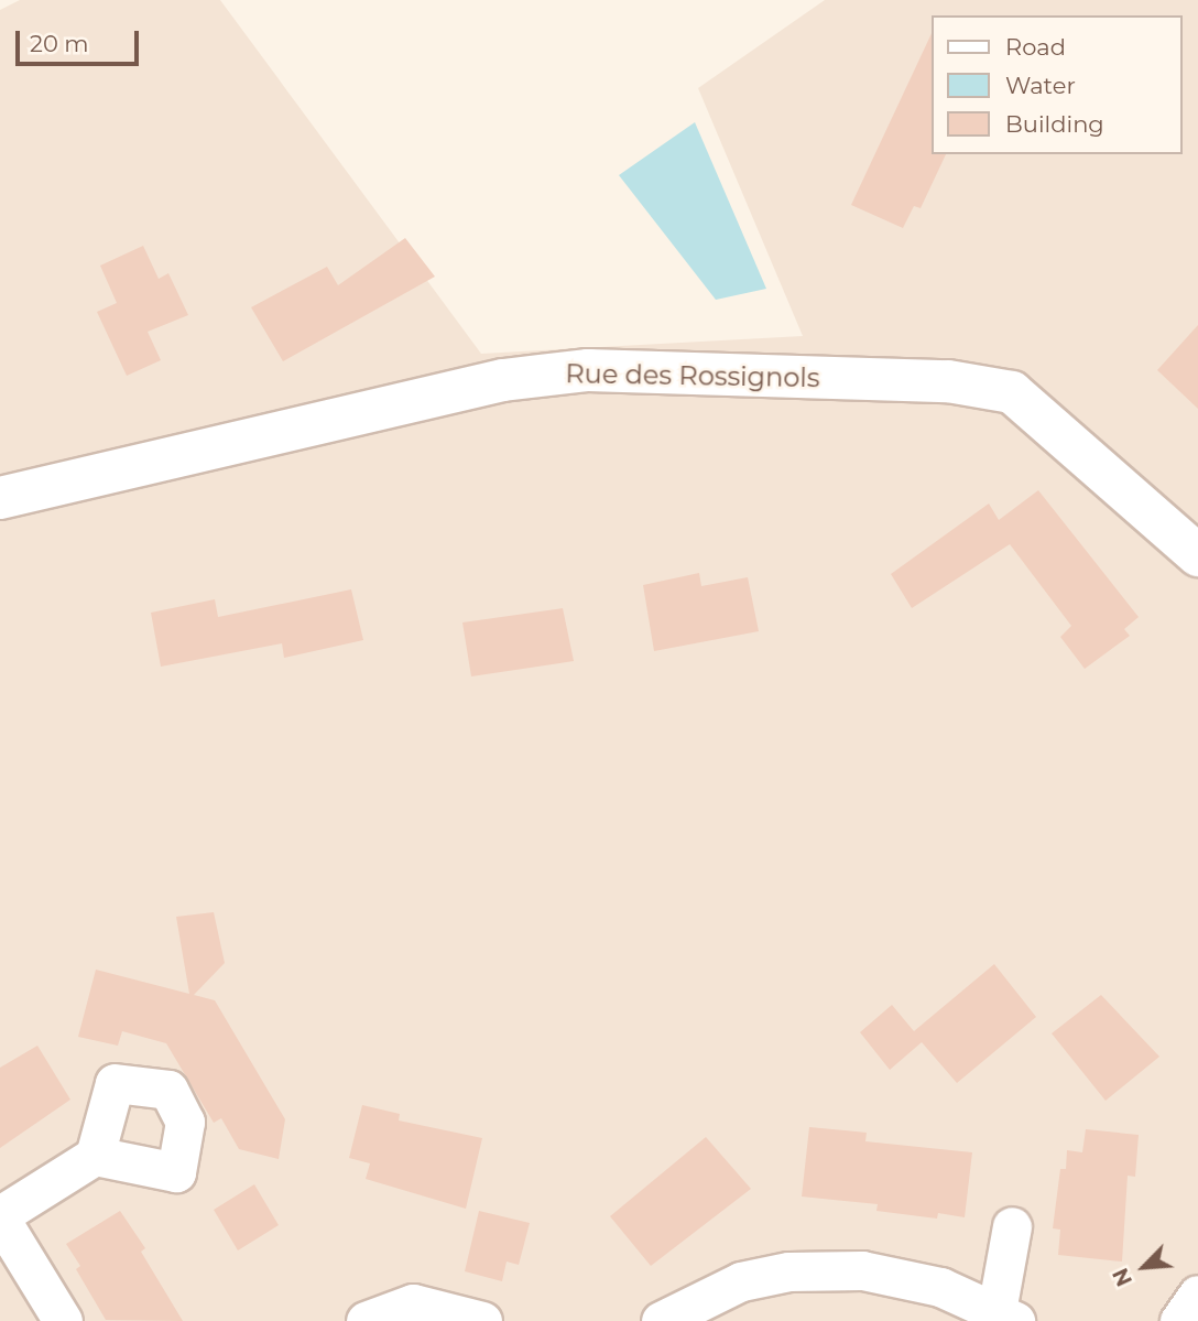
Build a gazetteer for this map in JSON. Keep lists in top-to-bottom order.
{
  "streets": {
    "street": ["Rue des Rossignols"]
  },
  "legend": ["Road", "Water", "Building"],
  "scale_bar": "20 m",
  "north": "bottom left"
}
